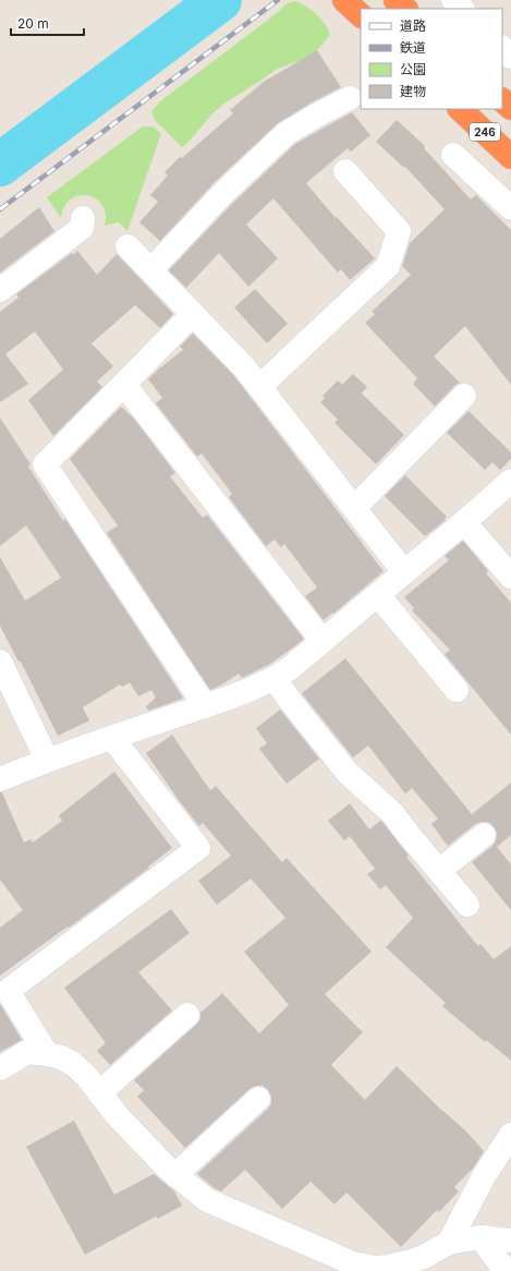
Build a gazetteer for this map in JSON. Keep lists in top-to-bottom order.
{
  "streets": {
    "highway": ["246"]
  },
  "legend": [
    "道路",
    "鉄道",
    "公園",
    "建物"
  ],
  "scale_bar": "20 m"
}
